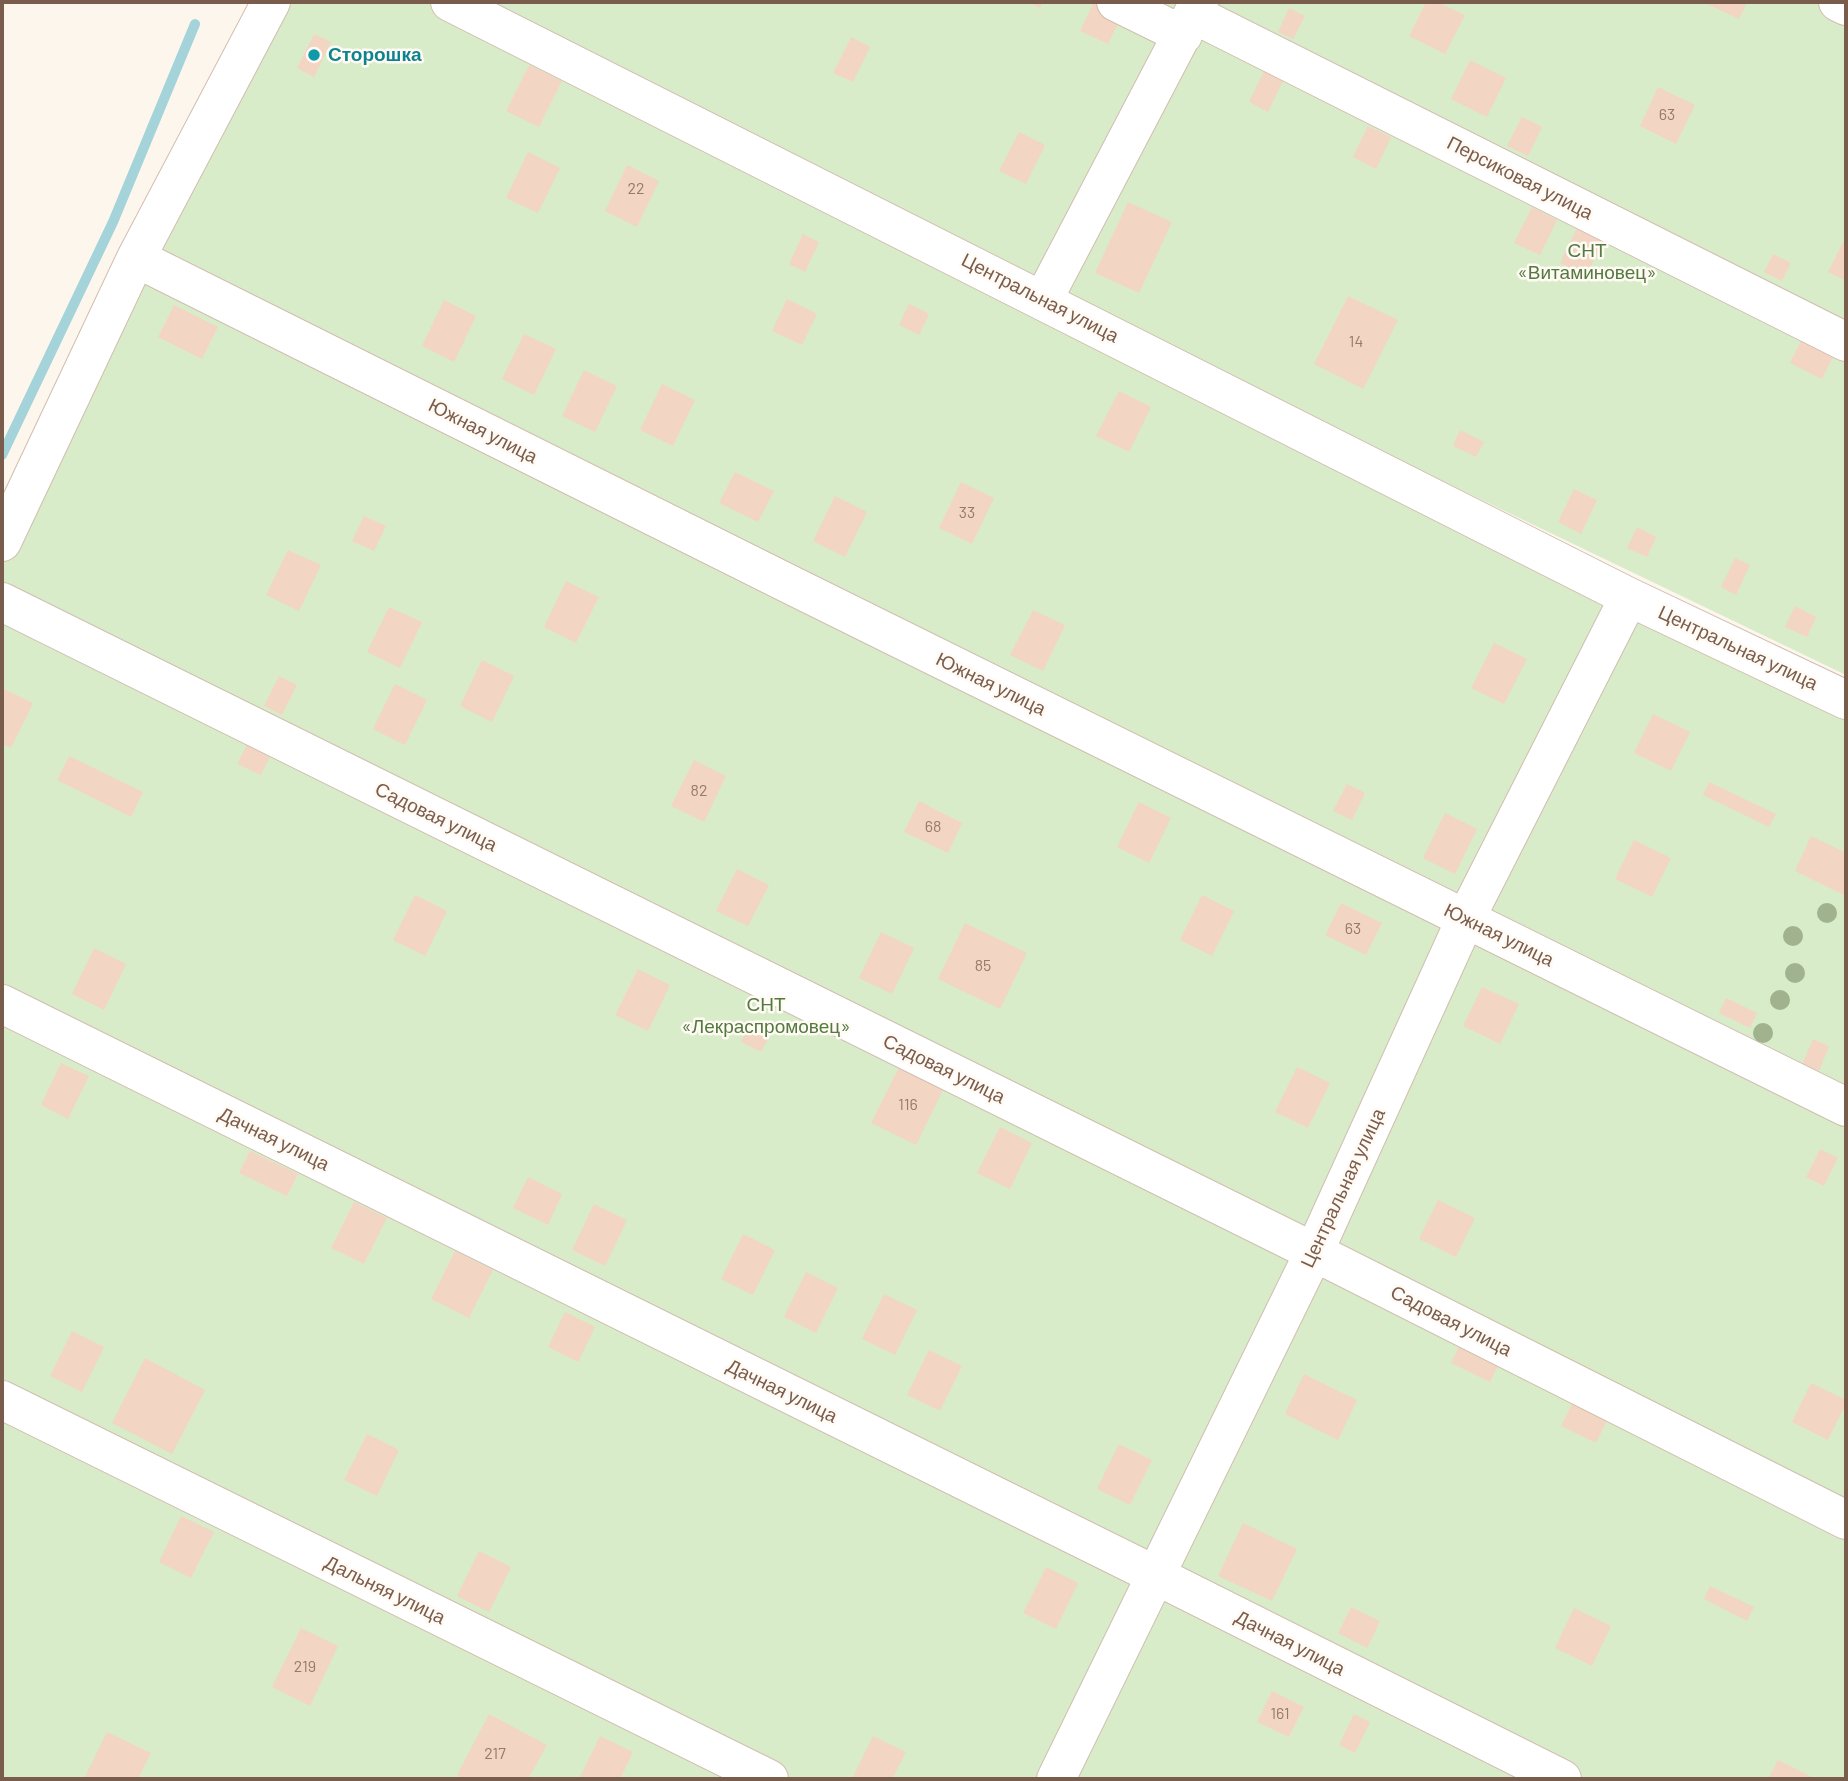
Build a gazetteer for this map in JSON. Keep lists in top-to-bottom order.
{
  "streets": {
    "street": [
      "Персиковая улица",
      "Центральная улица",
      "Южная улица",
      "Садовая улица",
      "Дачная улица",
      "Дальняя улица"
    ]
  },
  "crossings": [
    ["Центральная улица", "Южная улица"],
    ["Центральная улица", "Садовая улица"],
    ["Центральная улица", "Дачная улица"]
  ],
  "parks": ["СНТ «Витаминовец»", "СНТ «Лекраспромовец»"],
  "places": ["Сторошка"],
  "house_numbers": [
    "63",
    "22",
    "14",
    "33",
    "82",
    "68",
    "63",
    "85",
    "116",
    "219",
    "161",
    "217"
  ]
}
